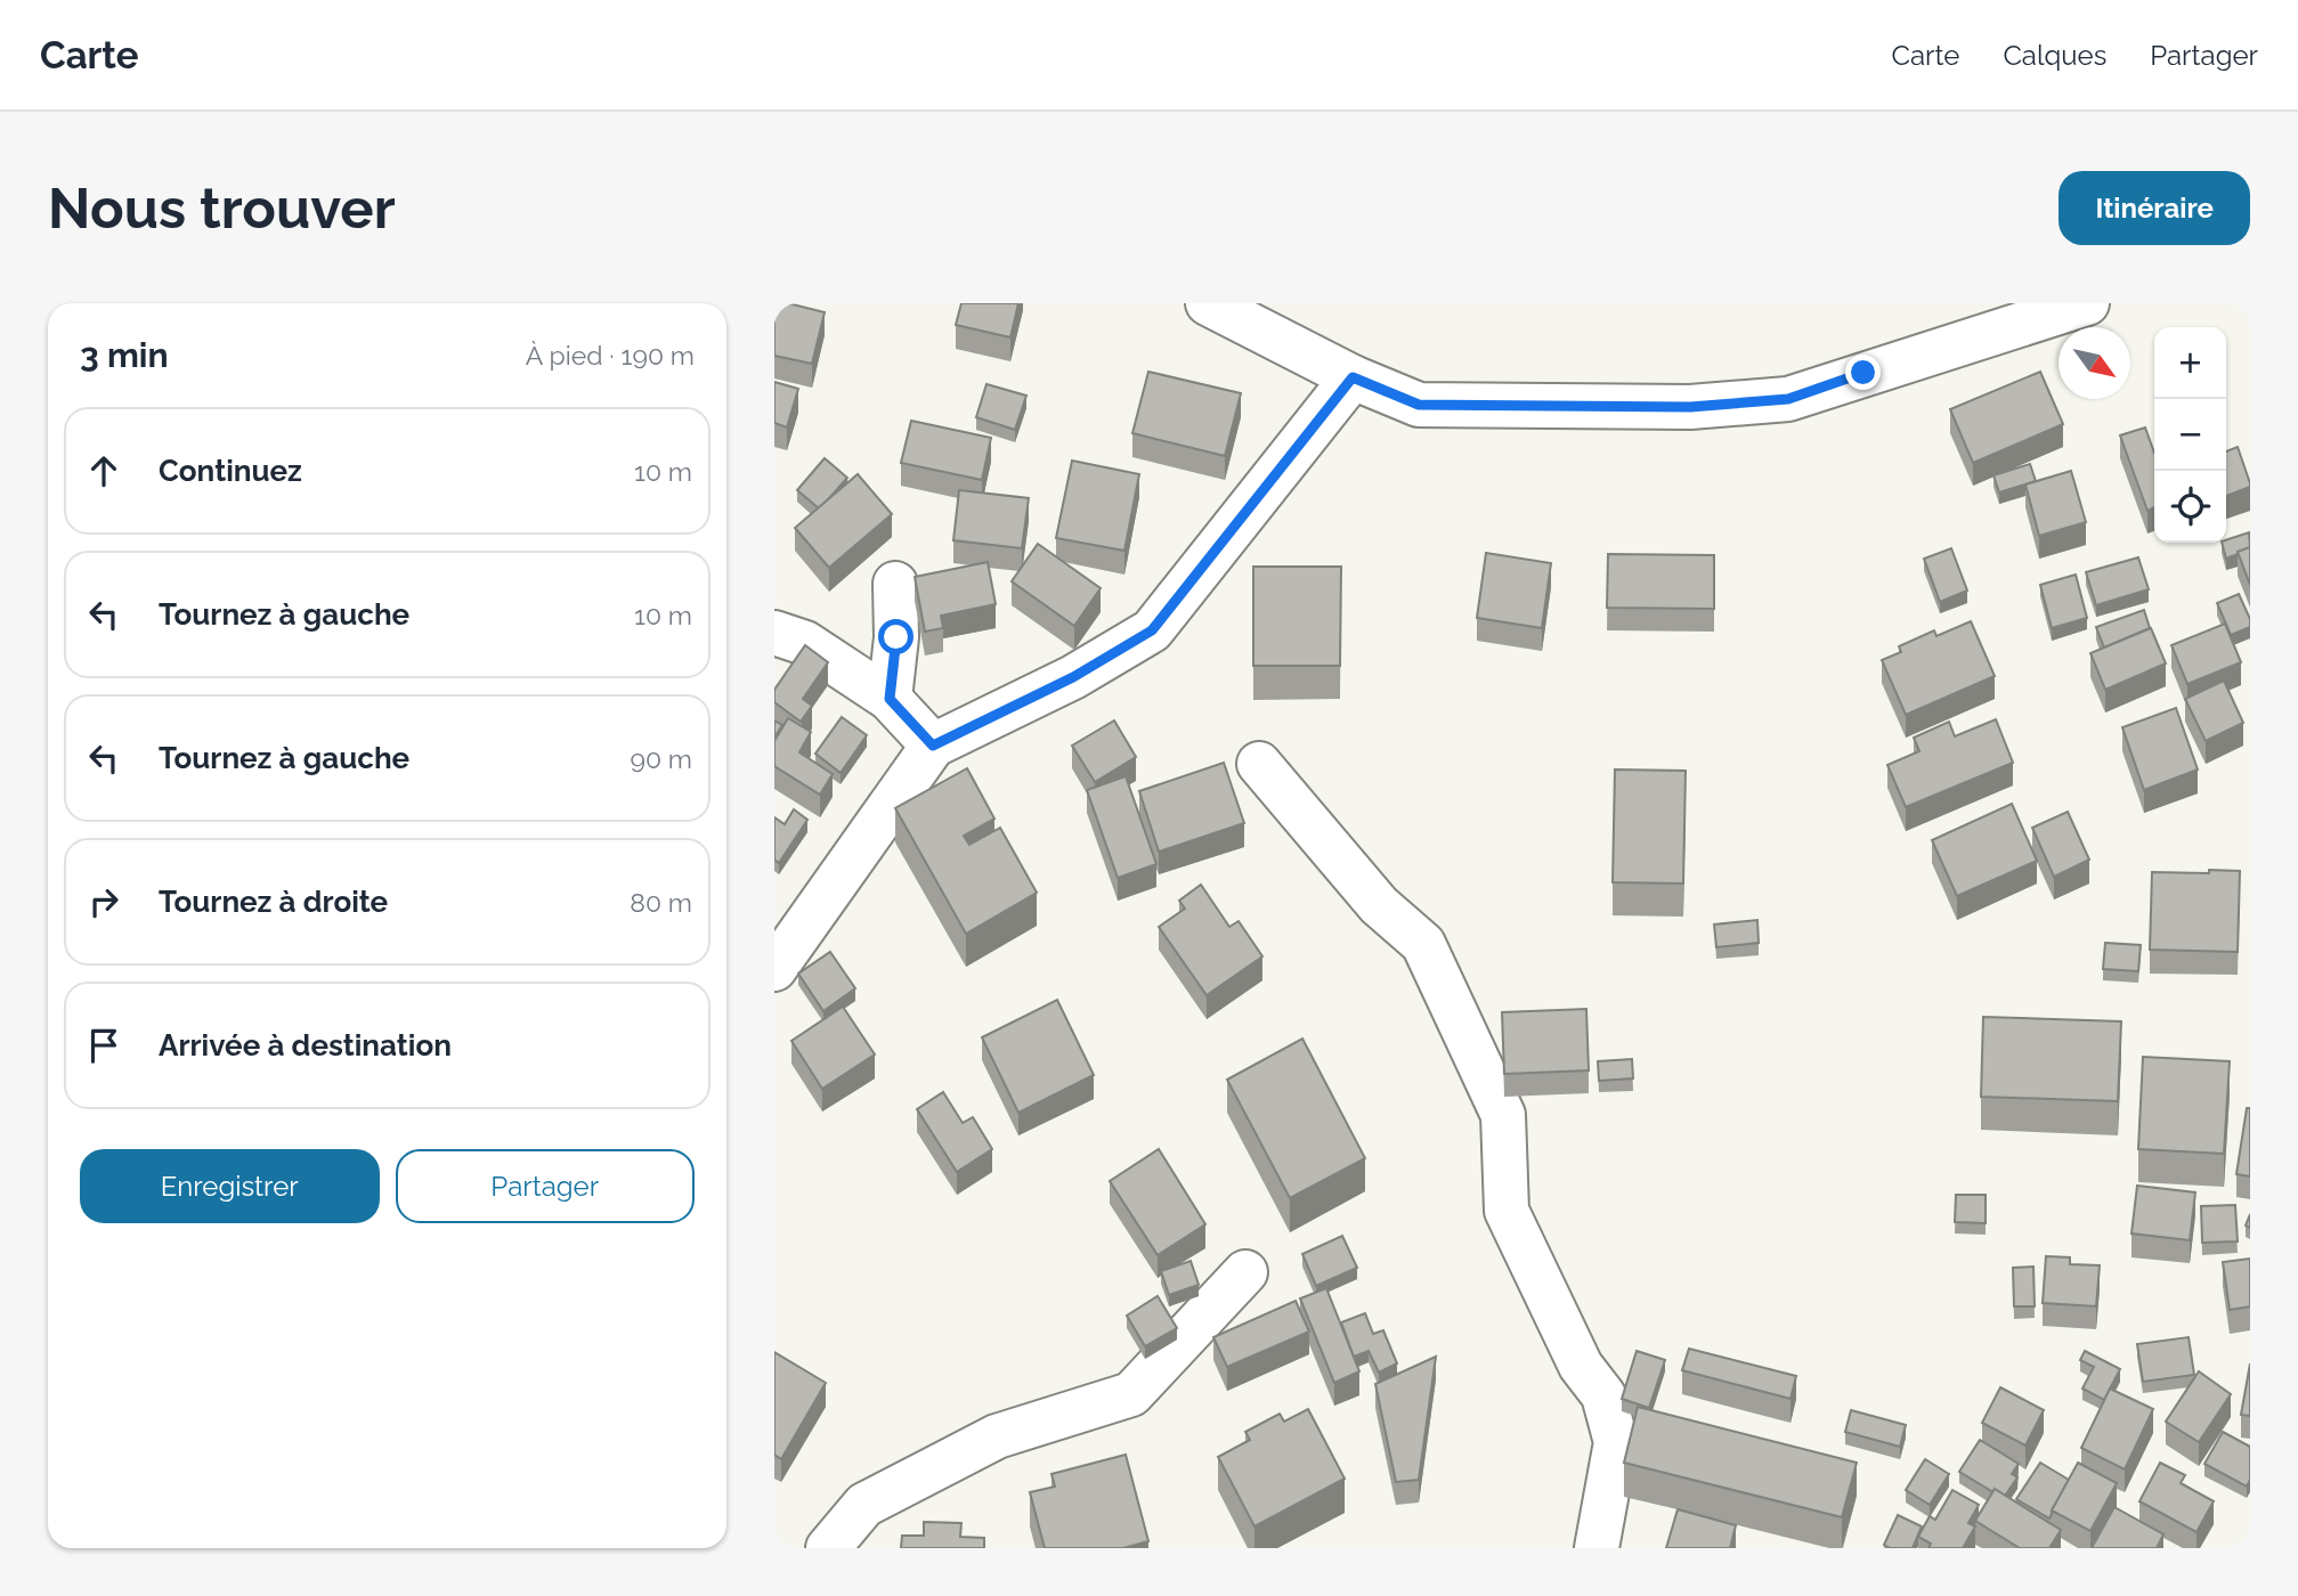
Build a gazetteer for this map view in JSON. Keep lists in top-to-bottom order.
{
  "north": "bottom right",
  "page": {
    "header": "Carte",
    "nav": ["Carte", "Calques", "Partager"],
    "buttons": [
      "Itinéraire",
      ["Enregistrer", "Partager"]
    ],
    "title": "Nous trouver",
    "heading": ["3 min", "À pied · 190 m"],
    "map_buttons": ["+", "−"],
    "list": [
      ["Continuez", "10 m"],
      ["Tournez à gauche", "10 m"],
      ["Tournez à gauche", "90 m"],
      ["Tournez à droite", "80 m"],
      "Arrivée à destination"
    ]
  }
}
